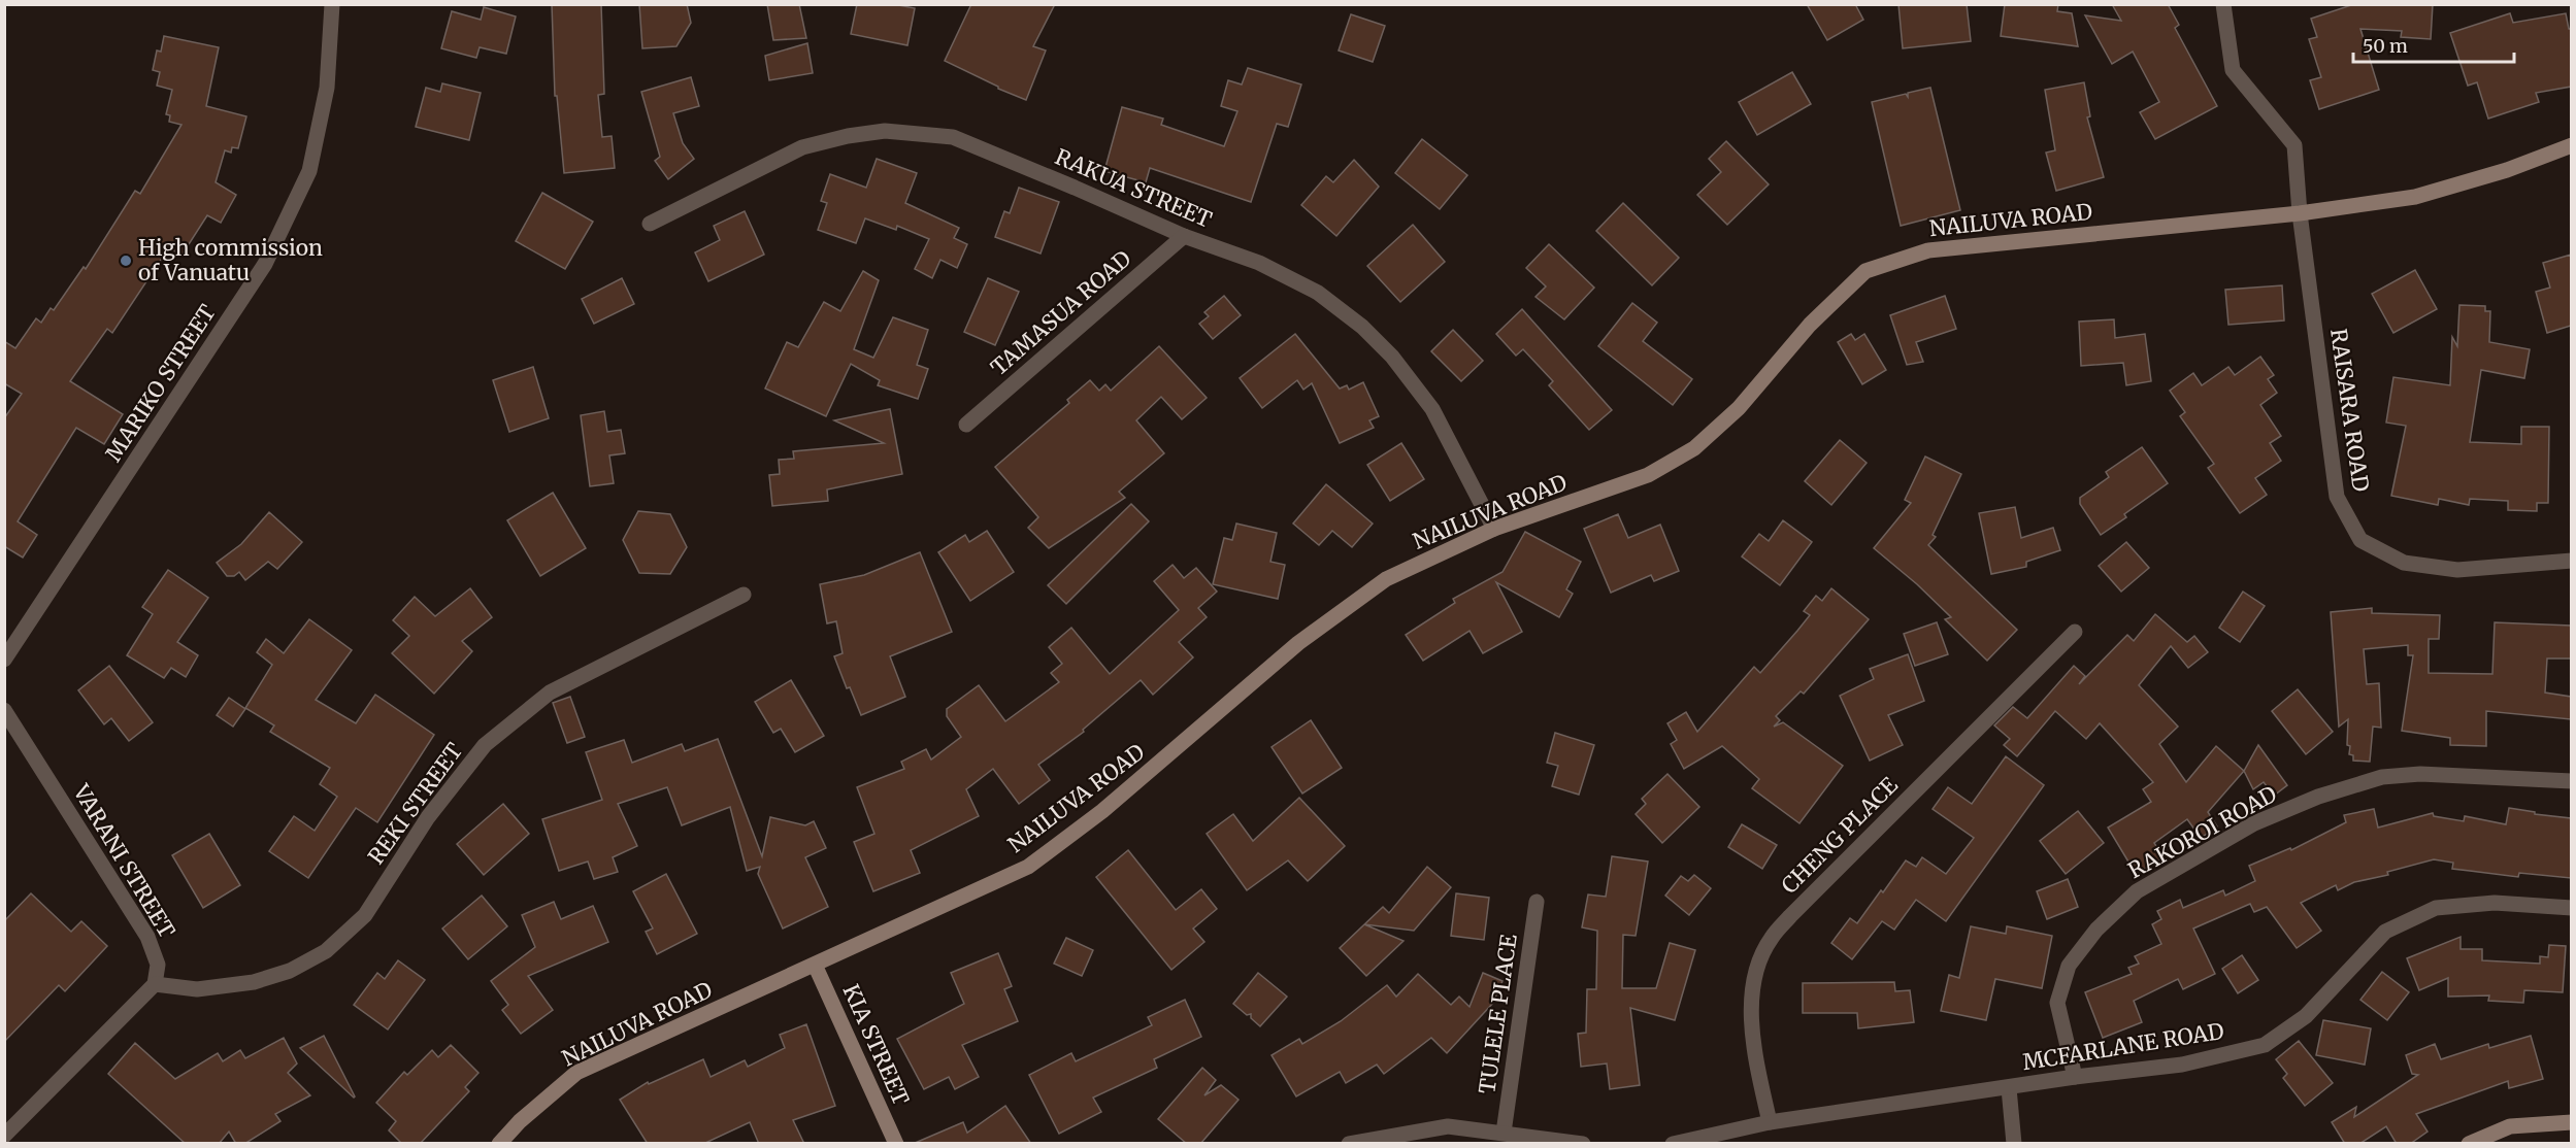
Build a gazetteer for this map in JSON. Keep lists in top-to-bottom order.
{
  "streets": {
    "main road": ["NAILUVA ROAD", "KIA STREET"],
    "street": [
      "RAKUA STREET",
      "TAMASUA ROAD",
      "MARIKO STREET",
      "RAISARA ROAD",
      "REKI STREET",
      "RAKOROI ROAD",
      "CHENG PLACE",
      "VARANI STREET",
      "TULELE PLACE",
      "MCFARLANE ROAD"
    ]
  },
  "crossings": [
    ["RAKUA STREET", "NAILUVA ROAD"],
    ["RAKUA STREET", "TAMASUA ROAD"],
    ["NAILUVA ROAD", "RAISARA ROAD"],
    ["NAILUVA ROAD", "KIA STREET"],
    ["REKI STREET", "VARANI STREET"],
    ["RAKOROI ROAD", "MCFARLANE ROAD"],
    ["CHENG PLACE", "MCFARLANE ROAD"]
  ],
  "places": ["High commission of Vanuatu"],
  "scale_bar": "50 m"
}
